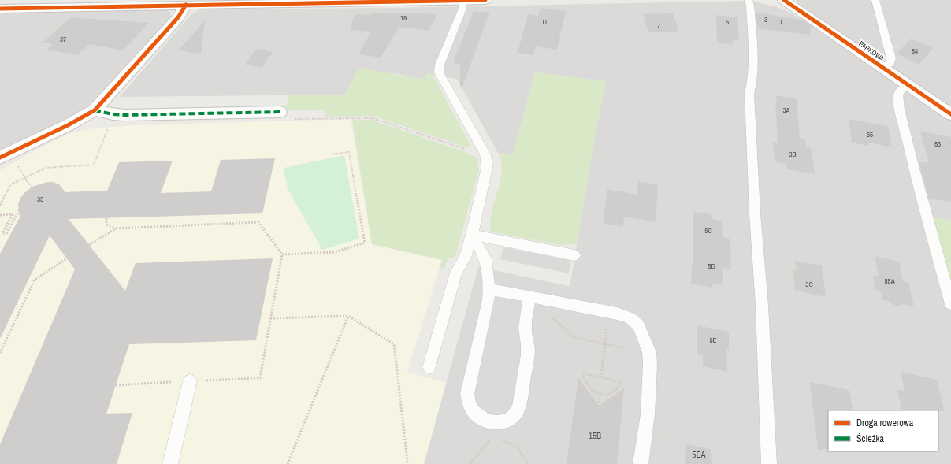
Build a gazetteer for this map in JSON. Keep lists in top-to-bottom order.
{
  "streets": {
    "street": ["PARKOWA"]
  },
  "house_numbers": [
    "19",
    "3",
    "11",
    "5",
    "1",
    "7",
    "37",
    "84",
    "3A",
    "55",
    "53",
    "3B",
    "35",
    "5C",
    "5D",
    "55A",
    "3C",
    "5E",
    "15B",
    "5EA"
  ],
  "legend": ["Droga rowerowa", "Ścieżka"]
}
